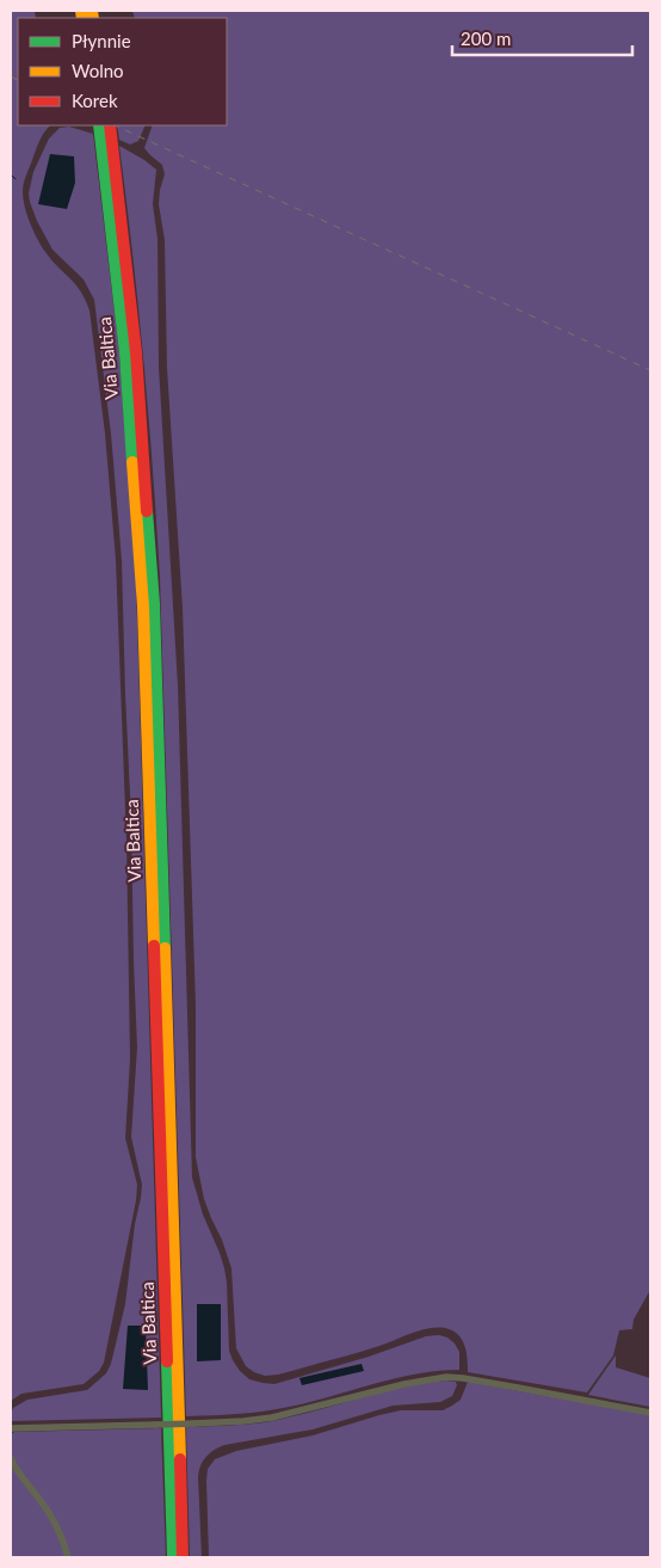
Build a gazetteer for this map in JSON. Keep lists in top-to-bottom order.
{
  "streets": {
    "highway": ["Via Baltica"]
  },
  "legend": ["Płynnie", "Wolno", "Korek"],
  "scale_bar": "200 m"
}
